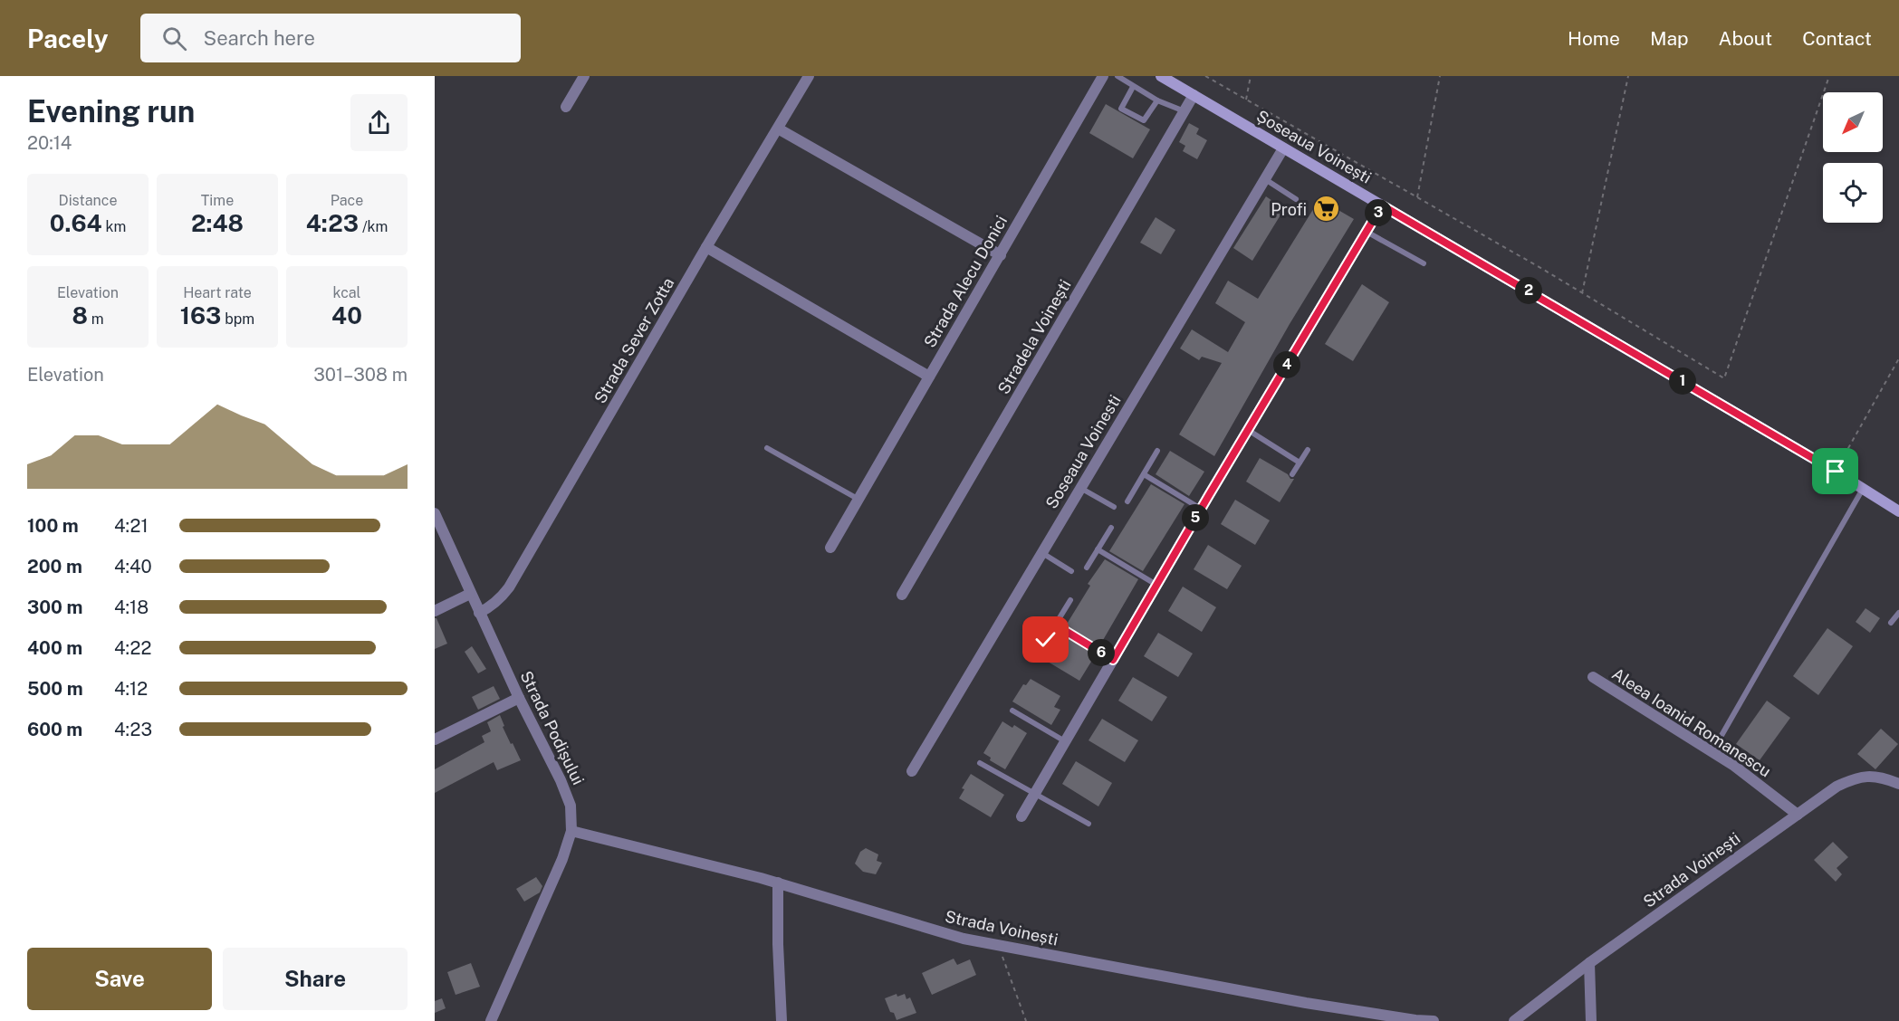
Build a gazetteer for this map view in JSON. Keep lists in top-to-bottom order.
{
  "streets": {
    "main road": ["Șoseaua Voinești"],
    "street": [
      "Strada Alecu Donici",
      "Stradela Voinești",
      "Strada Sever Zotta",
      "Soseaua Voinesti",
      "Aleea Ioanid Romanescu",
      "Strada Podișului",
      "Strada Voinești"
    ]
  },
  "crossings": [
    ["Șoseaua Voinești", "Stradela Voinești"],
    ["Șoseaua Voinești", "Soseaua Voinesti"],
    ["Strada Sever Zotta", "Strada Podișului"],
    ["Aleea Ioanid Romanescu", "Strada Voinești"],
    ["Strada Podișului", "Strada Voinești"]
  ],
  "places": {
    "supermarket": ["Profi"]
  },
  "north": "bottom left",
  "page": {
    "header": "Pacely",
    "search": "Search here",
    "nav": [
      "Home",
      "Map",
      "About",
      "Contact"
    ],
    "heading": ["Evening run", "20:14"],
    "stats": [
      ["Distance", "0.64 km"],
      ["Time", "2:48"],
      ["Pace", "4:23 /km"],
      ["Elevation", "8 m"],
      ["Heart rate", "163 bpm"],
      ["kcal", "40"]
    ],
    "pins": [
      "3",
      "2",
      "4",
      "1",
      "5",
      "6"
    ],
    "chart": ["Elevation", "301–308 m"],
    "list": [
      {
        "name": "100 m",
        "note": "4:21"
      },
      {
        "name": "200 m",
        "note": "4:40"
      },
      {
        "name": "300 m",
        "note": "4:18"
      },
      {
        "name": "400 m",
        "note": "4:22"
      },
      {
        "name": "500 m",
        "note": "4:12"
      },
      {
        "name": "600 m",
        "note": "4:23"
      }
    ],
    "buttons": ["Save", "Share"]
  }
}
